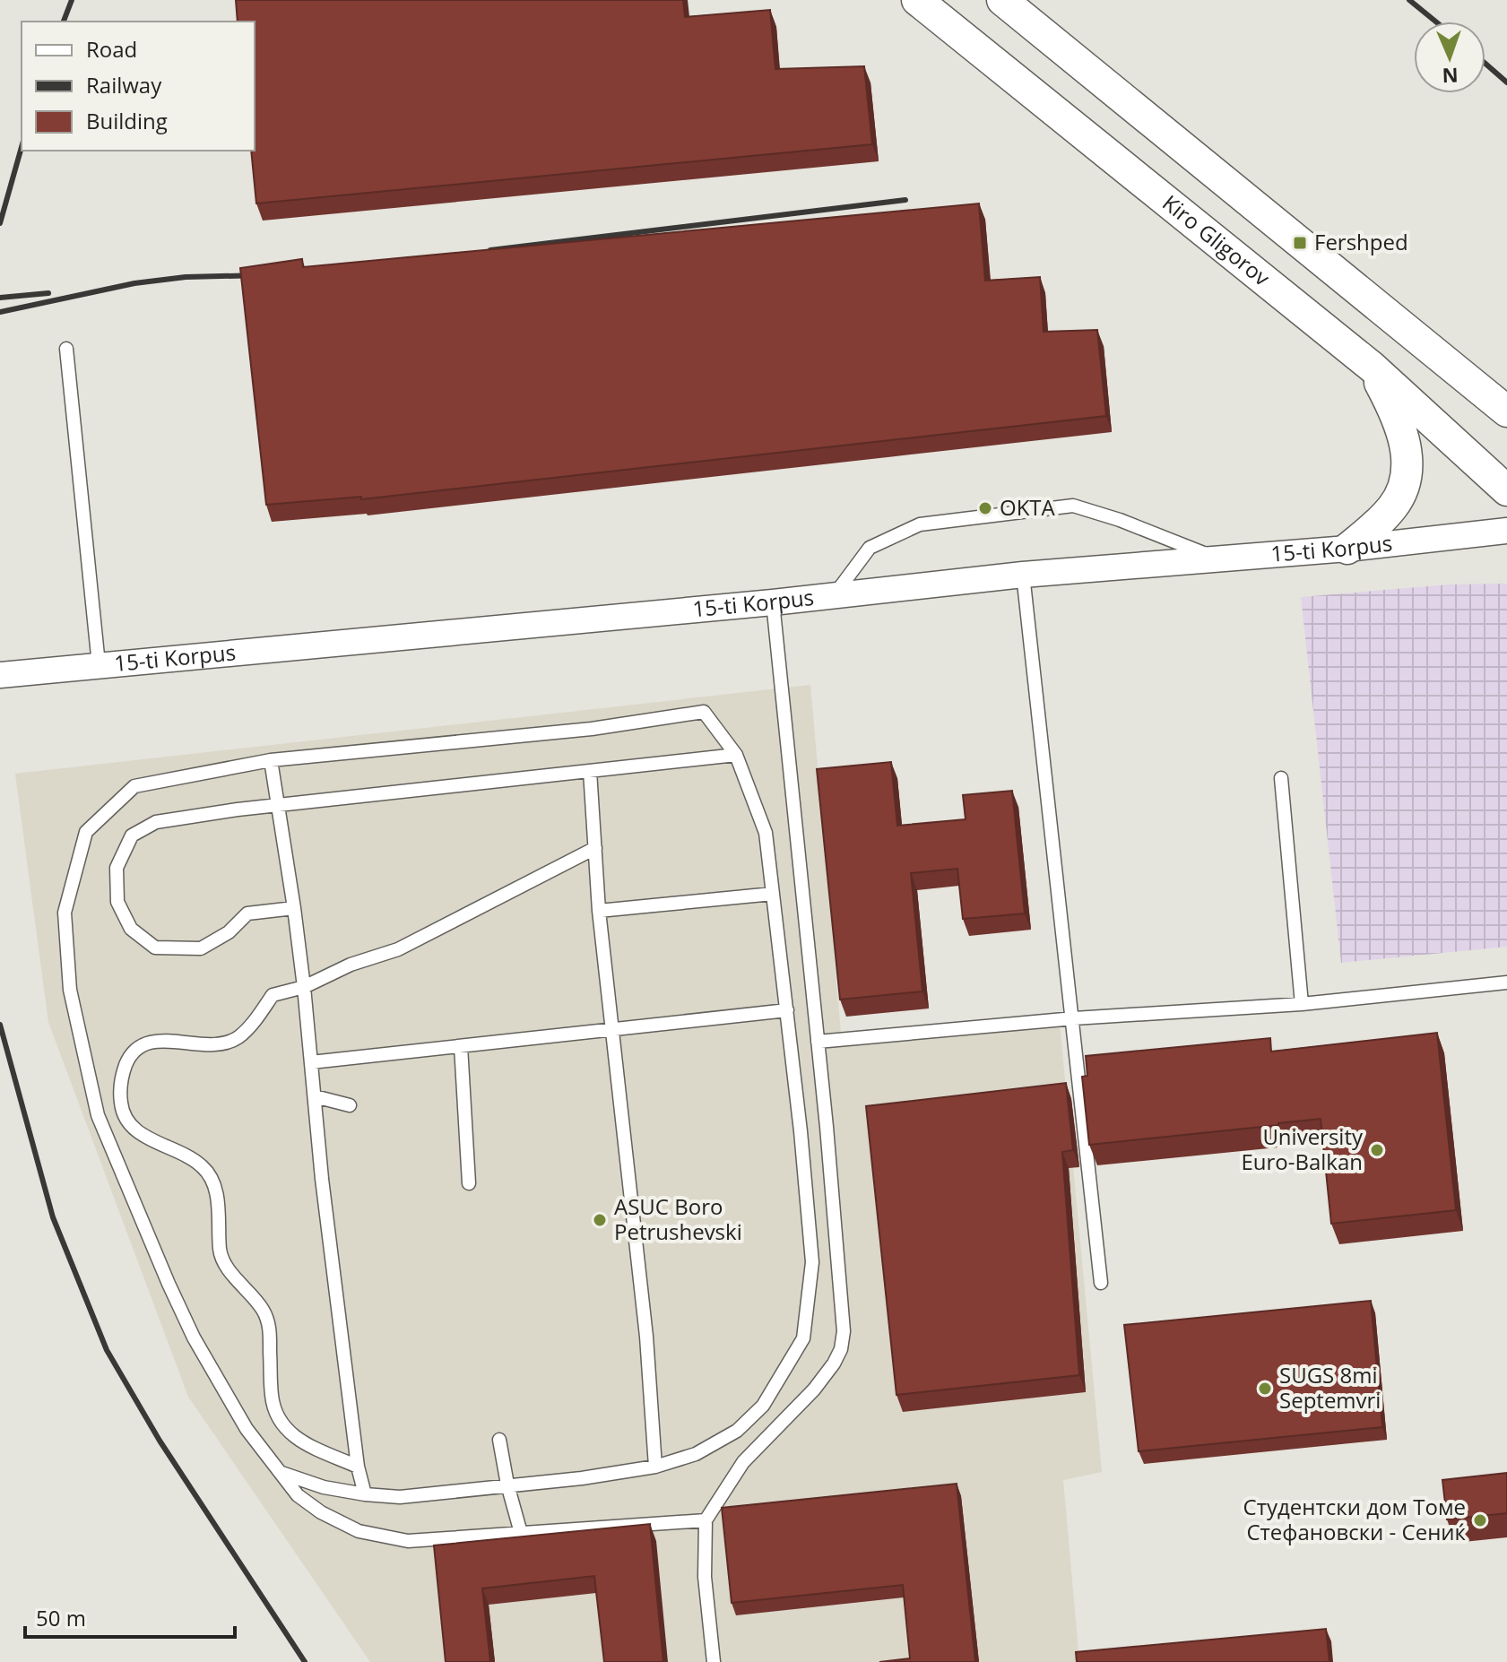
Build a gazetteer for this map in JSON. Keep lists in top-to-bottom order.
{
  "streets": {
    "street": ["Kiro Gligorov", "15-ti Korpus"]
  },
  "places": {
    "transit": ["Fershped"],
    "other": [
      "OKTA",
      "University Euro-Balkan",
      "ASUC Boro Petrushevski",
      "SUGS 8mi Septemvri",
      "Студентски дом Томе Стефановски - Сениќ"
    ]
  },
  "legend": ["Road", "Railway", "Building"],
  "scale_bar": "50 m",
  "north": "bottom"
}
